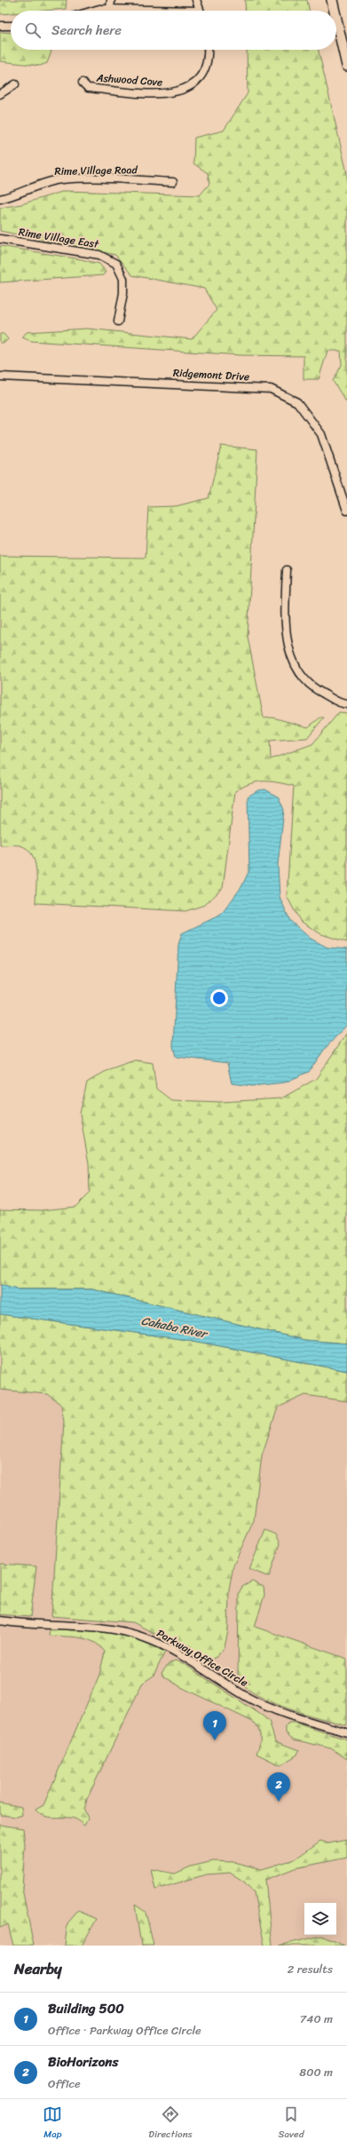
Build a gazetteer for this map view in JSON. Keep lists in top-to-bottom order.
{
  "streets": {
    "street": [
      "Ashwood Cove",
      "Rime Village Road",
      "Rime Village East",
      "Ridgemont Drive",
      "Parkway Office Circle"
    ]
  },
  "water": ["Cahaba River"],
  "page": {
    "search": "Search here",
    "pins": ["1", "2"],
    "heading": ["Nearby", "2 results"],
    "list": [
      {
        "mark": "1",
        "name": "Building 500",
        "note": "Office · Parkway Office Circle",
        "value": "740 m"
      },
      {
        "mark": "2",
        "name": "BioHorizons",
        "note": "Office",
        "value": "800 m"
      }
    ],
    "nav": ["Map", "Directions", "Saved"]
  }
}
